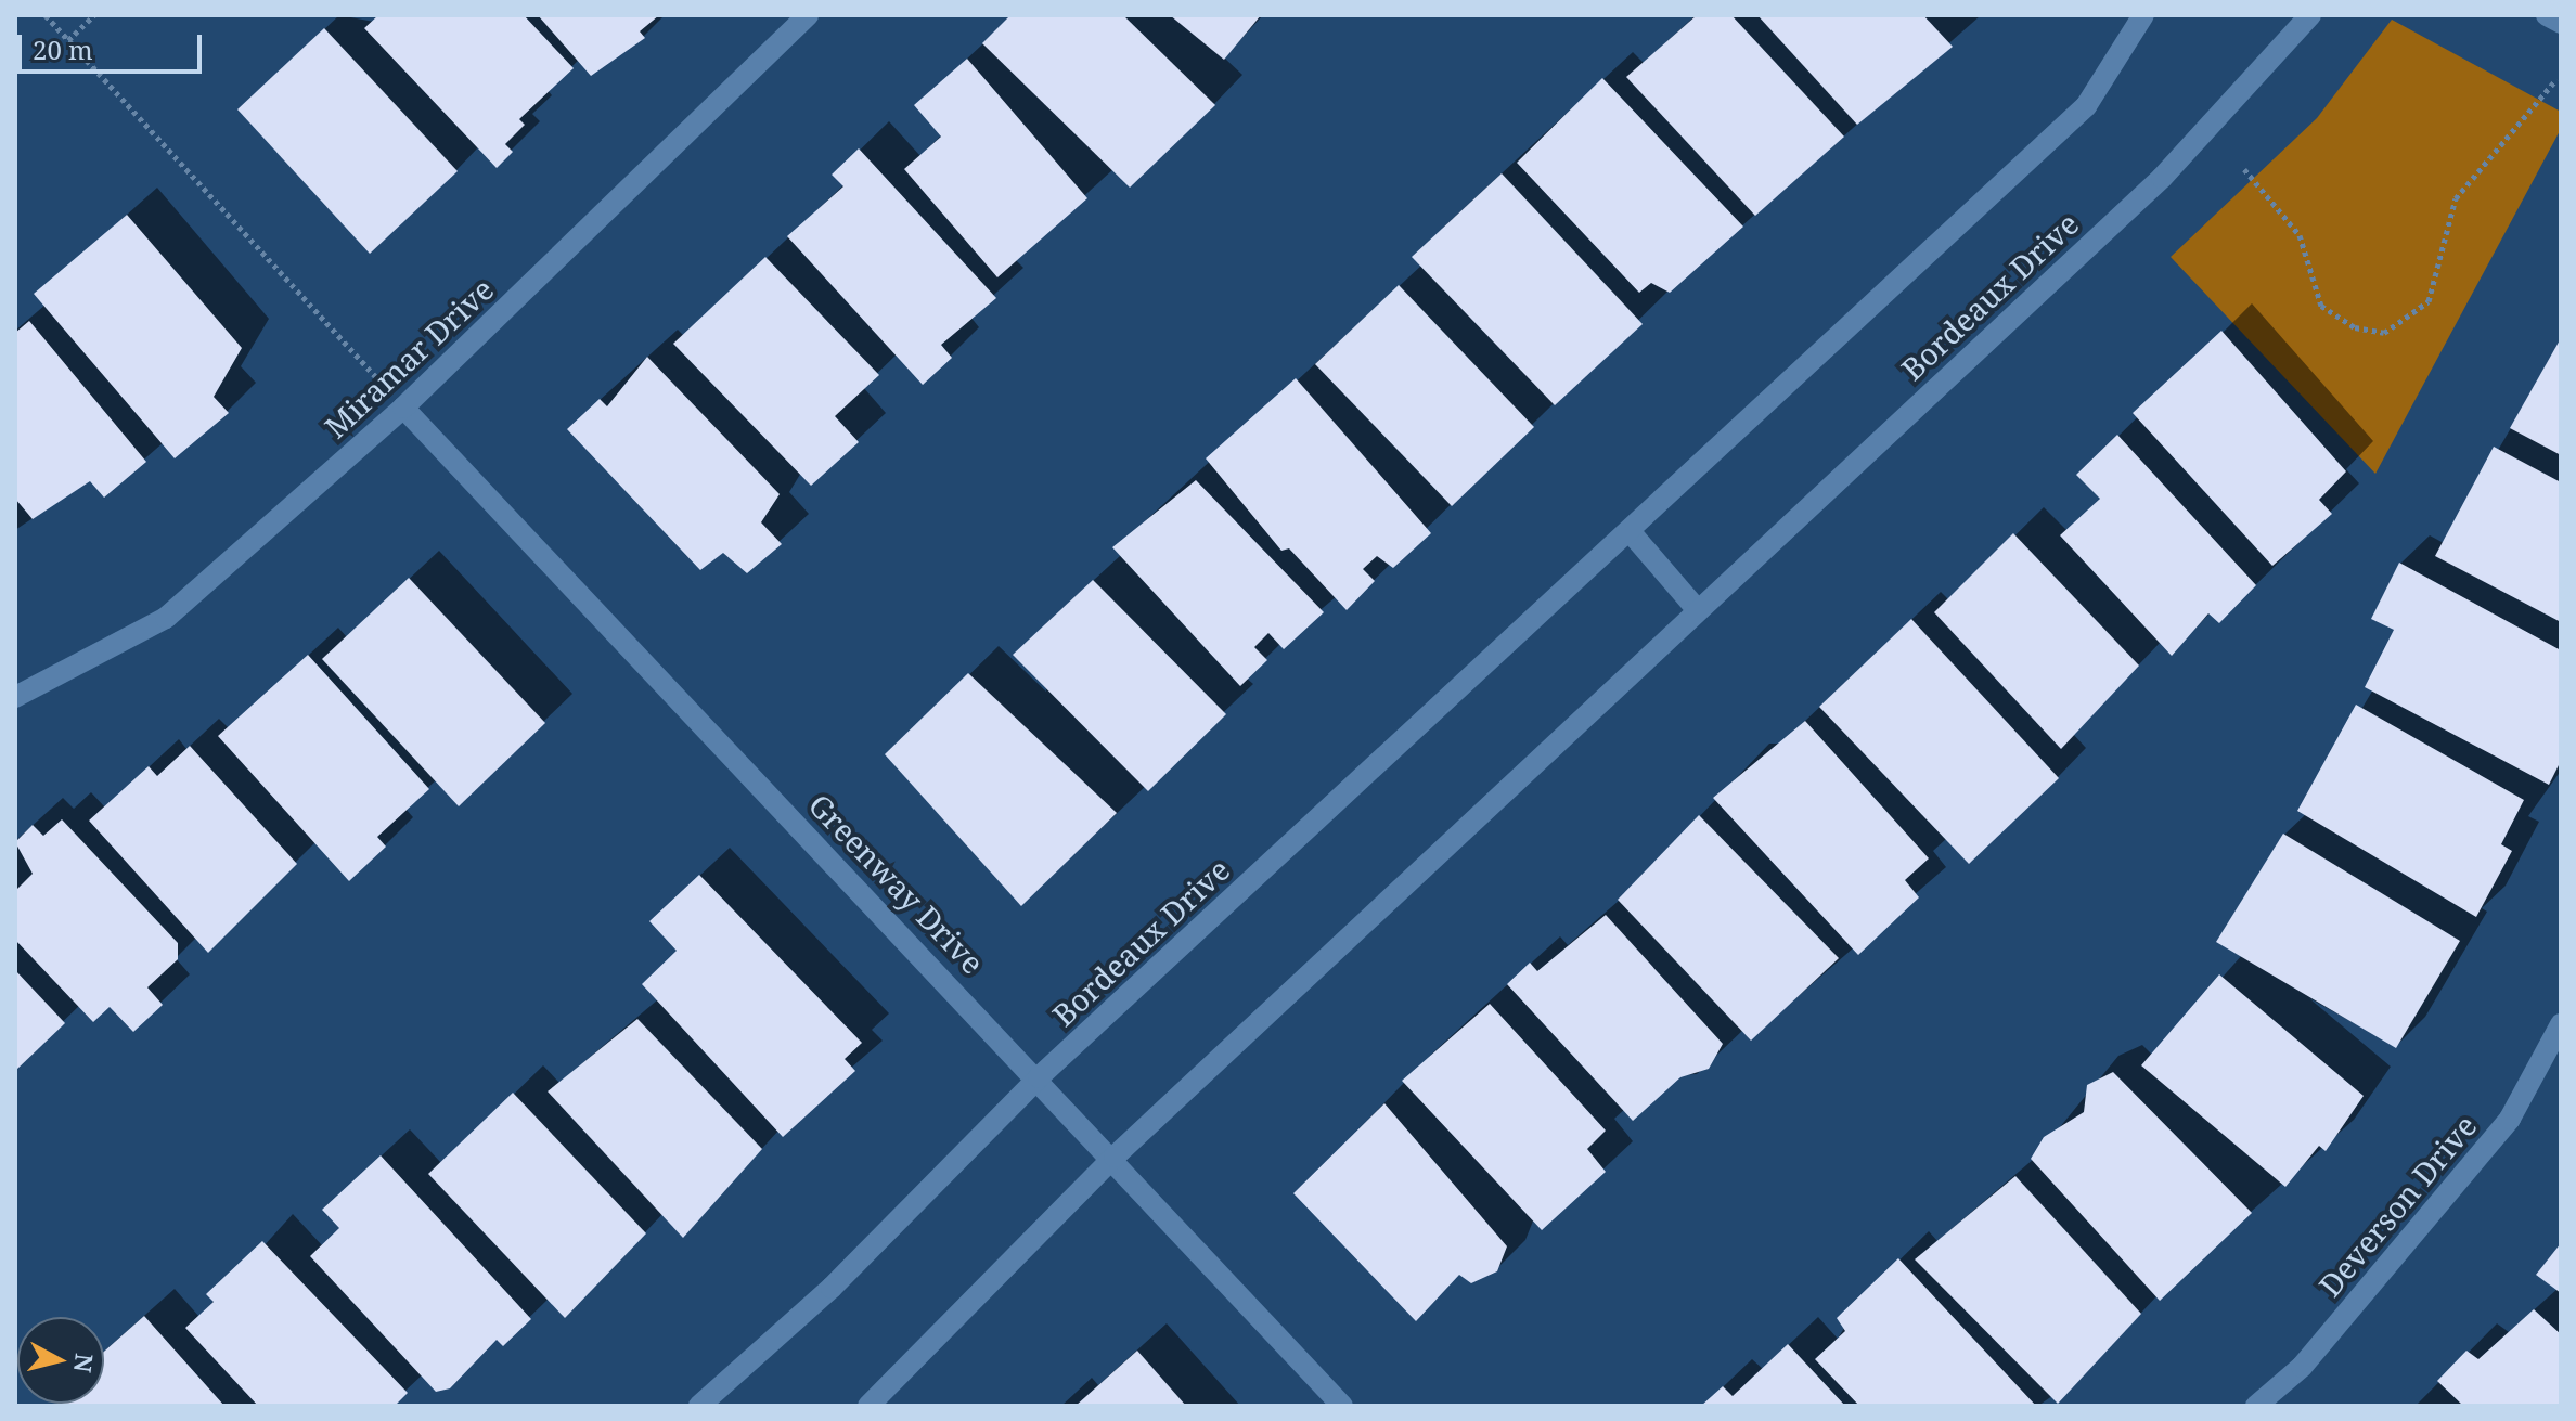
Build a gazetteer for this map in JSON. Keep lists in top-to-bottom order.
{
  "streets": {
    "street": [
      "Bordeaux Drive",
      "Miramar Drive",
      "Greenway Drive",
      "Deverson Drive"
    ]
  },
  "crossings": [
    ["Bordeaux Drive", "Greenway Drive"],
    ["Miramar Drive", "Greenway Drive"]
  ],
  "scale_bar": "20 m",
  "north": "right"
}
